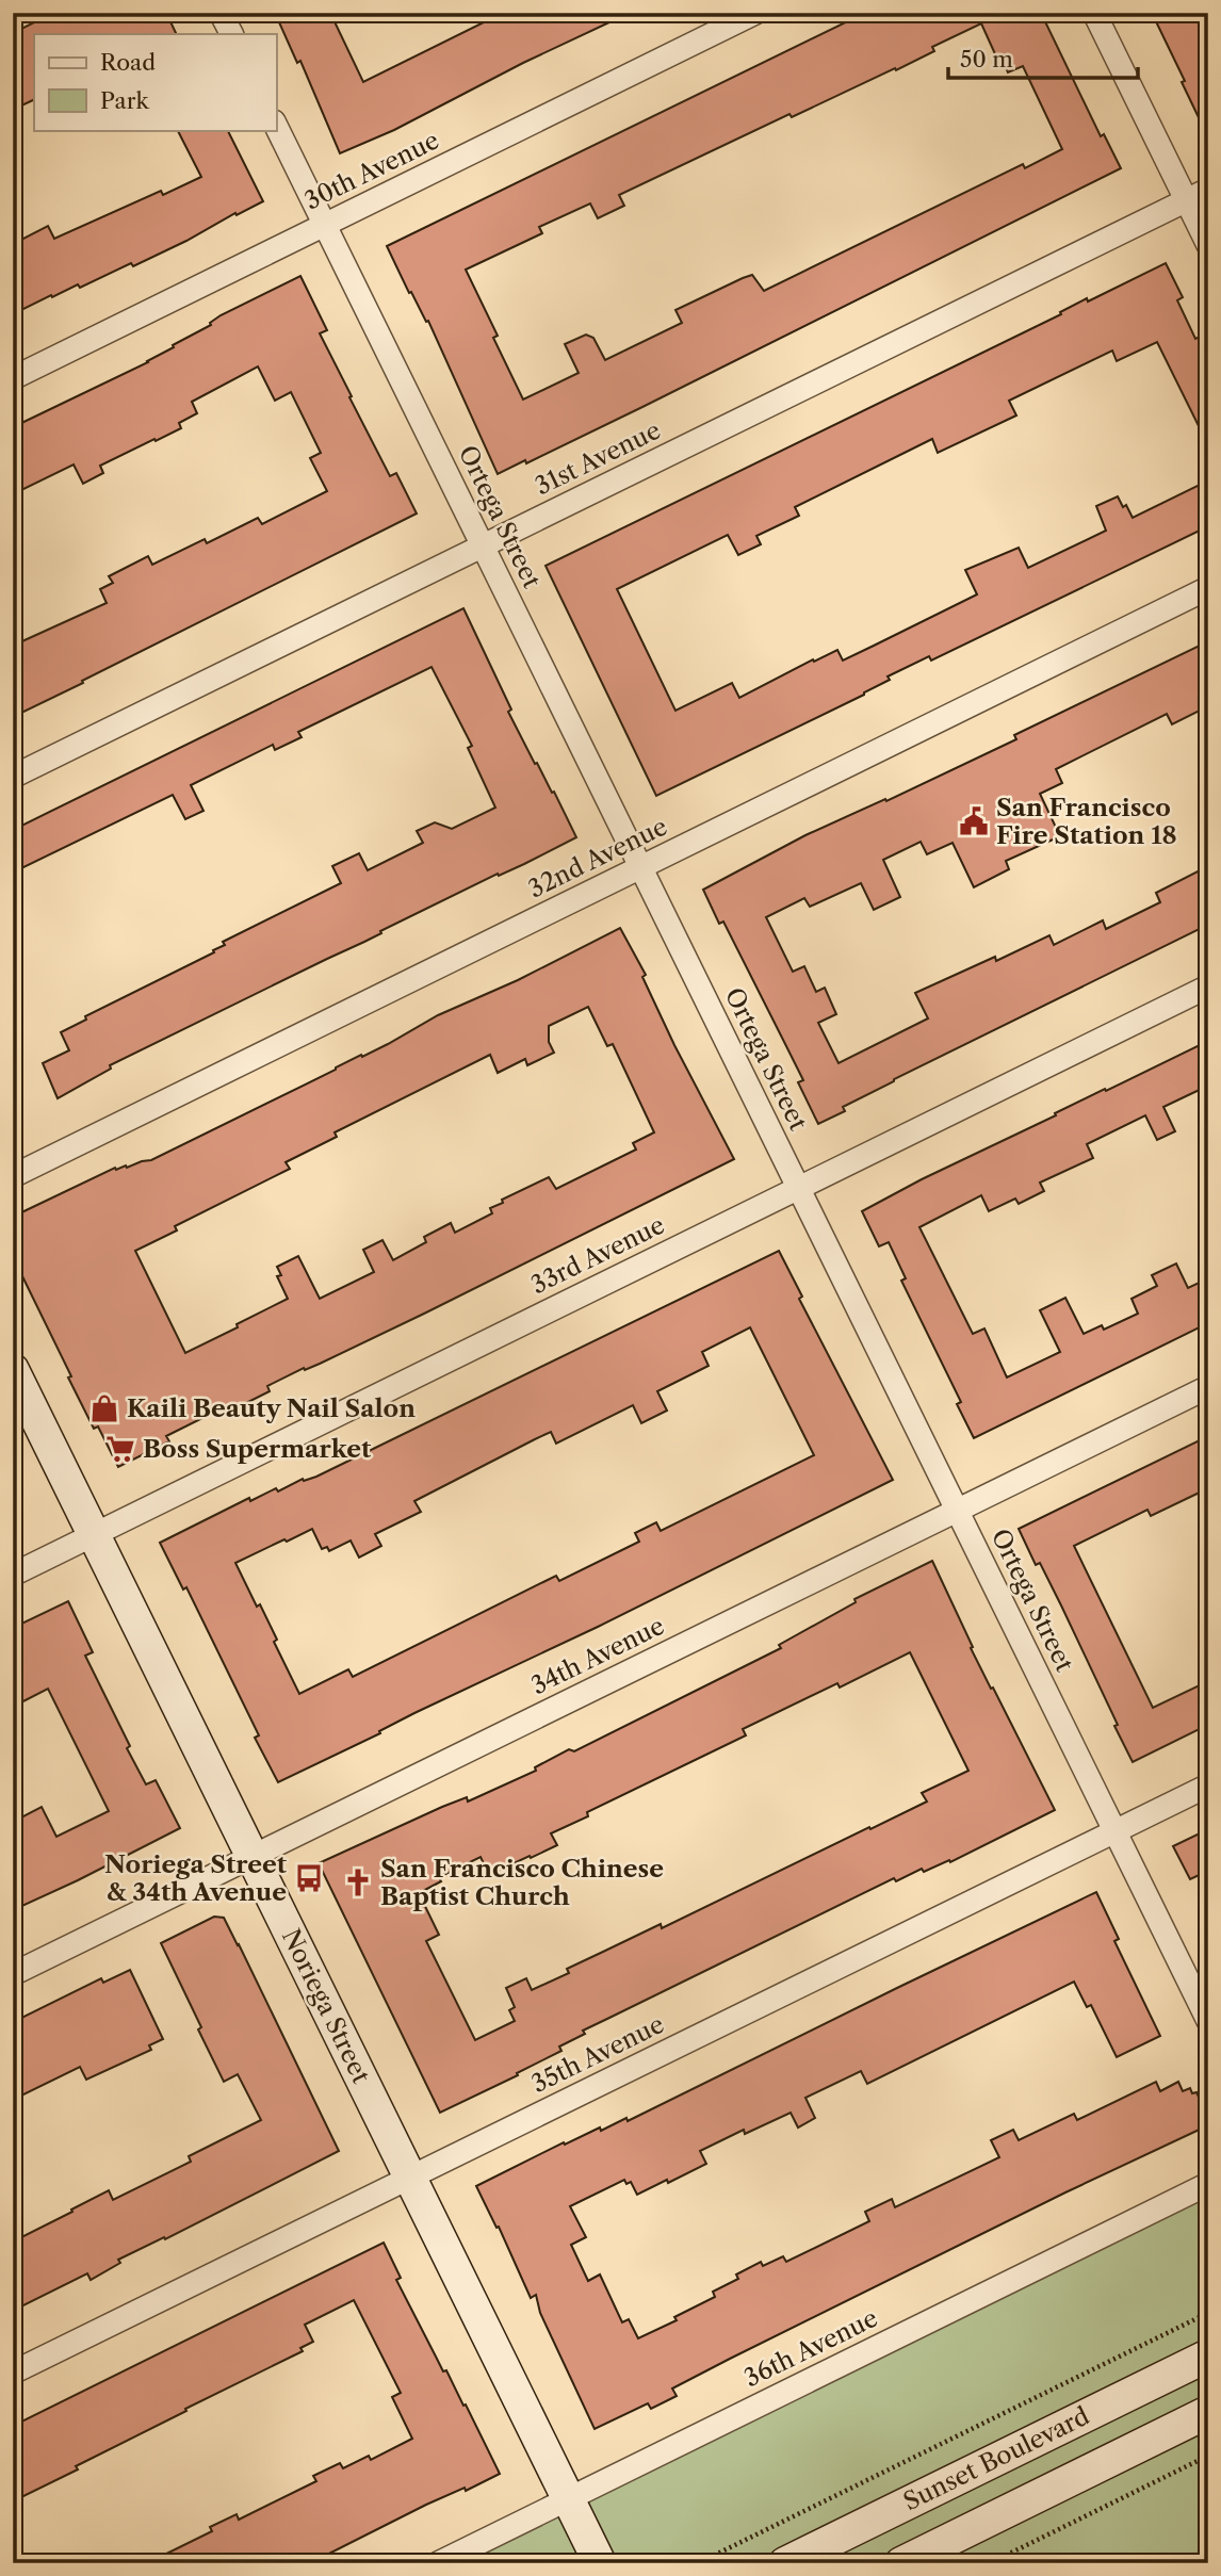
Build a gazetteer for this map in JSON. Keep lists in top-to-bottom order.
{
  "streets": {
    "street": [
      "30th Avenue",
      "31st Avenue",
      "Ortega Street",
      "32nd Avenue",
      "33rd Avenue",
      "34th Avenue",
      "Noriega Street",
      "35th Avenue",
      "36th Avenue",
      "Sunset Boulevard"
    ]
  },
  "crossings": [
    ["30th Avenue", "Ortega Street"],
    ["31st Avenue", "Ortega Street"],
    ["Ortega Street", "32nd Avenue"],
    ["Ortega Street", "33rd Avenue"],
    ["Ortega Street", "34th Avenue"],
    ["Ortega Street", "35th Avenue"],
    ["33rd Avenue", "Noriega Street"],
    ["34th Avenue", "Noriega Street"],
    ["Noriega Street", "35th Avenue"],
    ["Noriega Street", "36th Avenue"]
  ],
  "places": {
    "public building": ["San Francisco Fire Station 18"],
    "shop": ["Kaili Beauty Nail Salon"],
    "supermarket": ["Boss Supermarket"],
    "bus stop": ["Noriega Street & 34th Avenue"],
    "church": ["San Francisco Chinese Baptist Church"]
  },
  "legend": ["Road", "Park"],
  "scale_bar": "50 m"
}
